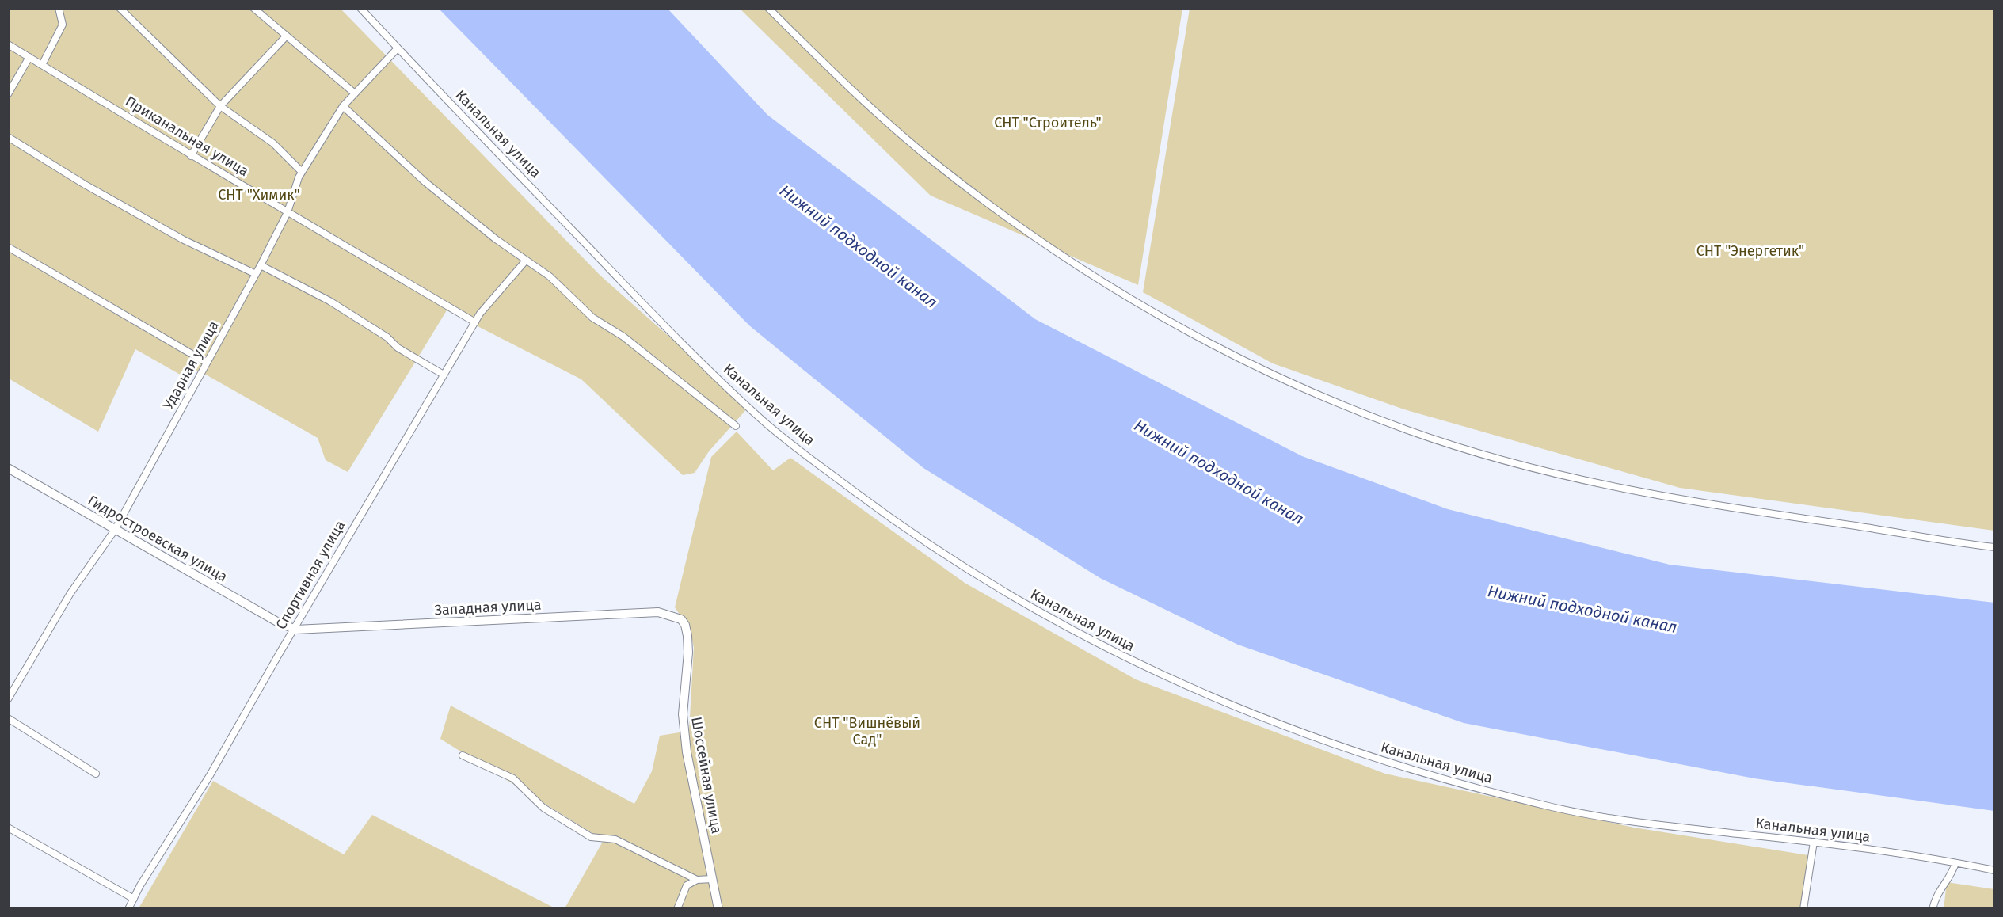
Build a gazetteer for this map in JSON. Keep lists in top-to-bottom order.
{
  "streets": {
    "street": [
      "Канальная улица",
      "Приканальная улица",
      "Ударная улица",
      "Гидростроевская улица",
      "Спортивная улица",
      "Западная улица",
      "Шоссейная улица"
    ]
  },
  "crossings": [
    ["Канальная улица", "Ударная улица"],
    ["Приканальная улица", "Ударная улица"],
    ["Приканальная улица", "Спортивная улица"],
    ["Ударная улица", "Гидростроевская улица"],
    ["Гидростроевская улица", "Спортивная улица"],
    ["Гидростроевская улица", "Западная улица"],
    ["Спортивная улица", "Западная улица"],
    ["Западная улица", "Шоссейная улица"]
  ],
  "water": ["Нижний подходной канал"],
  "parks": [
    "СНТ \"Строитель\"",
    "СНТ \"Химик\"",
    "СНТ \"Энергетик\"",
    "СНТ \"Вишнёвый Сад\""
  ]
}
